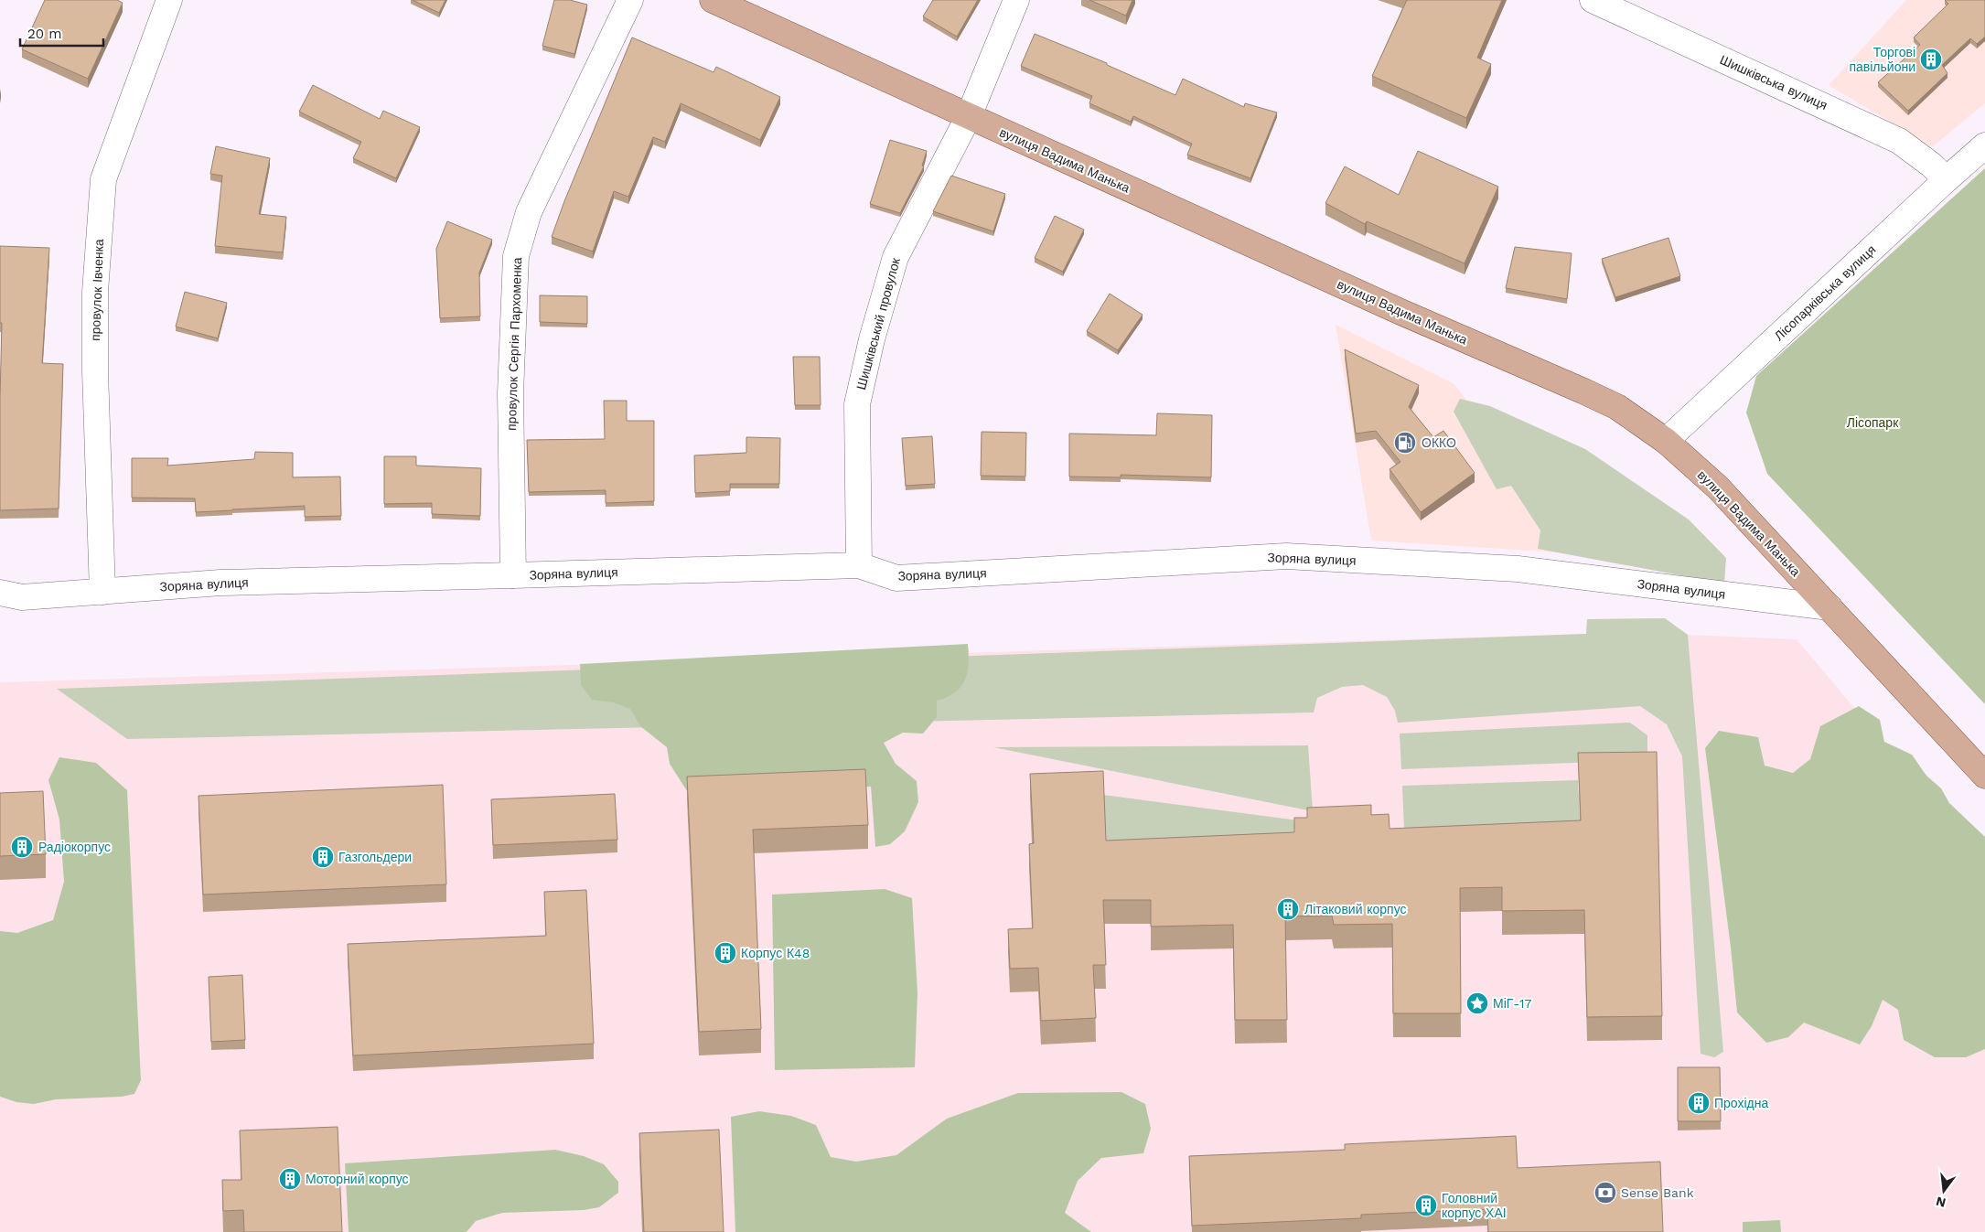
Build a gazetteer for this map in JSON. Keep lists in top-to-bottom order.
{
  "streets": {
    "main road": ["вулиця Вадима Манька"],
    "street": [
      "Шишківська вулиця",
      "провулок Івченка",
      "Лісопарківська вулиця",
      "Шишківський провулок",
      "провулок Сергія Пархоменка",
      "Зоряна вулиця"
    ]
  },
  "crossings": [
    ["Шишківська вулиця", "Лісопарківська вулиця"],
    ["вулиця Вадима Манька", "Лісопарківська вулиця"],
    ["вулиця Вадима Манька", "Шишківський провулок"],
    ["вулиця Вадима Манька", "Зоряна вулиця"],
    ["провулок Івченка", "Зоряна вулиця"],
    ["Шишківський провулок", "Зоряна вулиця"],
    ["провулок Сергія Пархоменка", "Зоряна вулиця"]
  ],
  "parks": ["Лісопарк"],
  "places": {
    "building": [
      "Торгові павільйони",
      "Радіокорпус",
      "Газгольдери",
      "Літаковий корпус",
      "Корпус К48",
      "Прохідна",
      "Моторний корпус",
      "Головний корпус ХАІ"
    ],
    "fuel station": ["ОККО"],
    "place": ["МіГ-17"],
    "bank": ["Sense Bank"]
  },
  "scale_bar": "20 m",
  "north": "bottom"
}
